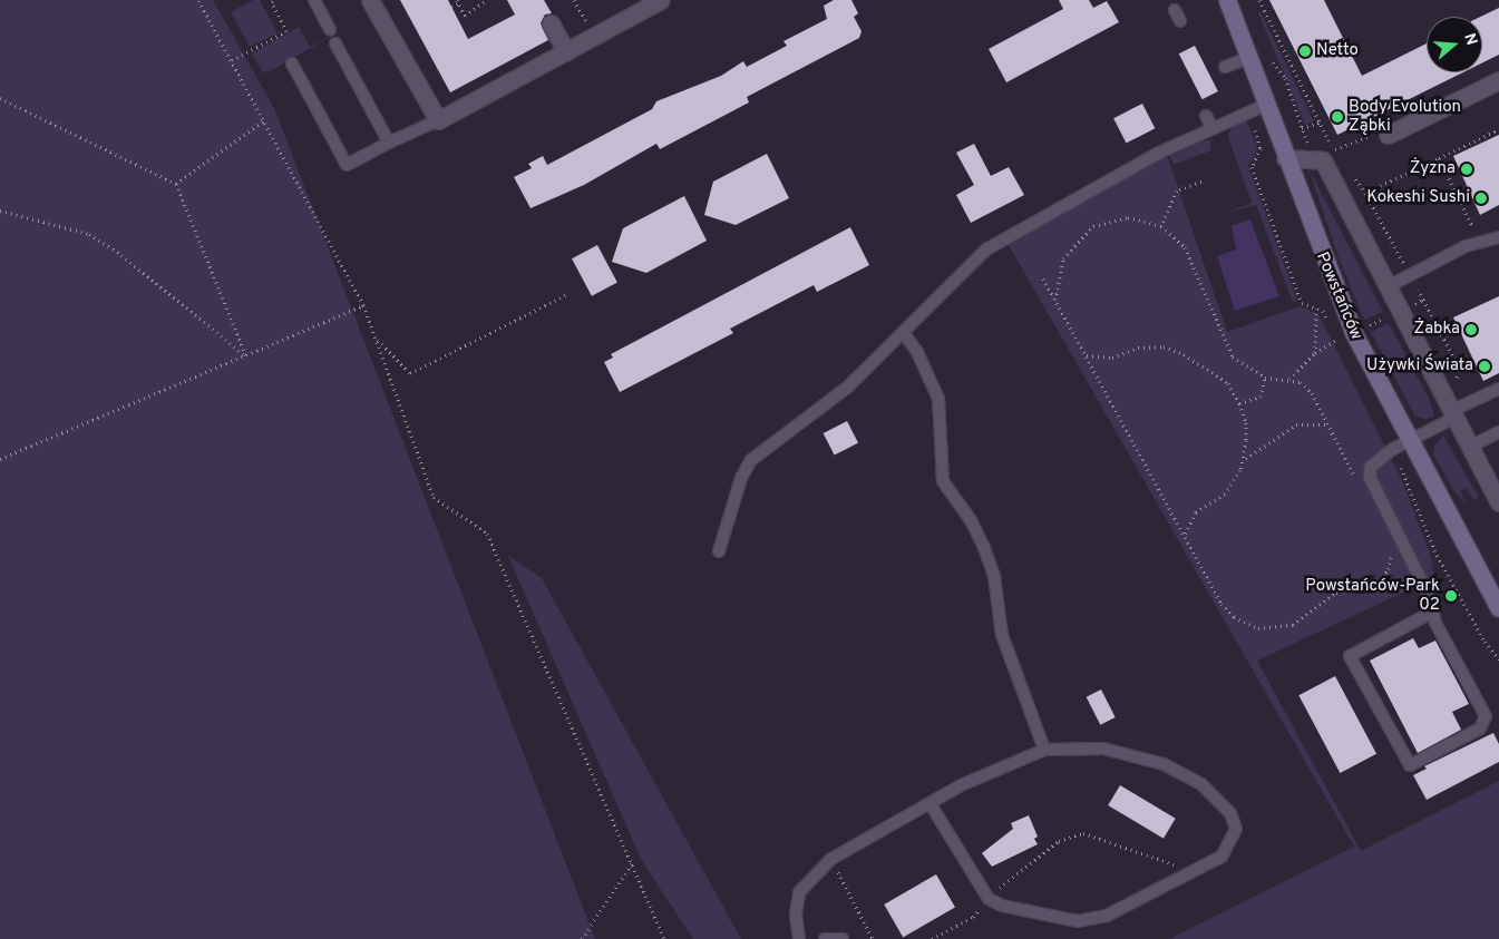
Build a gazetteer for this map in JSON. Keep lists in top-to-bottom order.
{
  "streets": {
    "street": ["Powstańców"]
  },
  "places": [
    "Netto",
    "Body Evolution Ząbki",
    "Żyzna",
    "Kokeshi Sushi",
    "Żabka",
    "Używki Świata",
    "Powstańców-Park 02"
  ],
  "north": "right"
}
